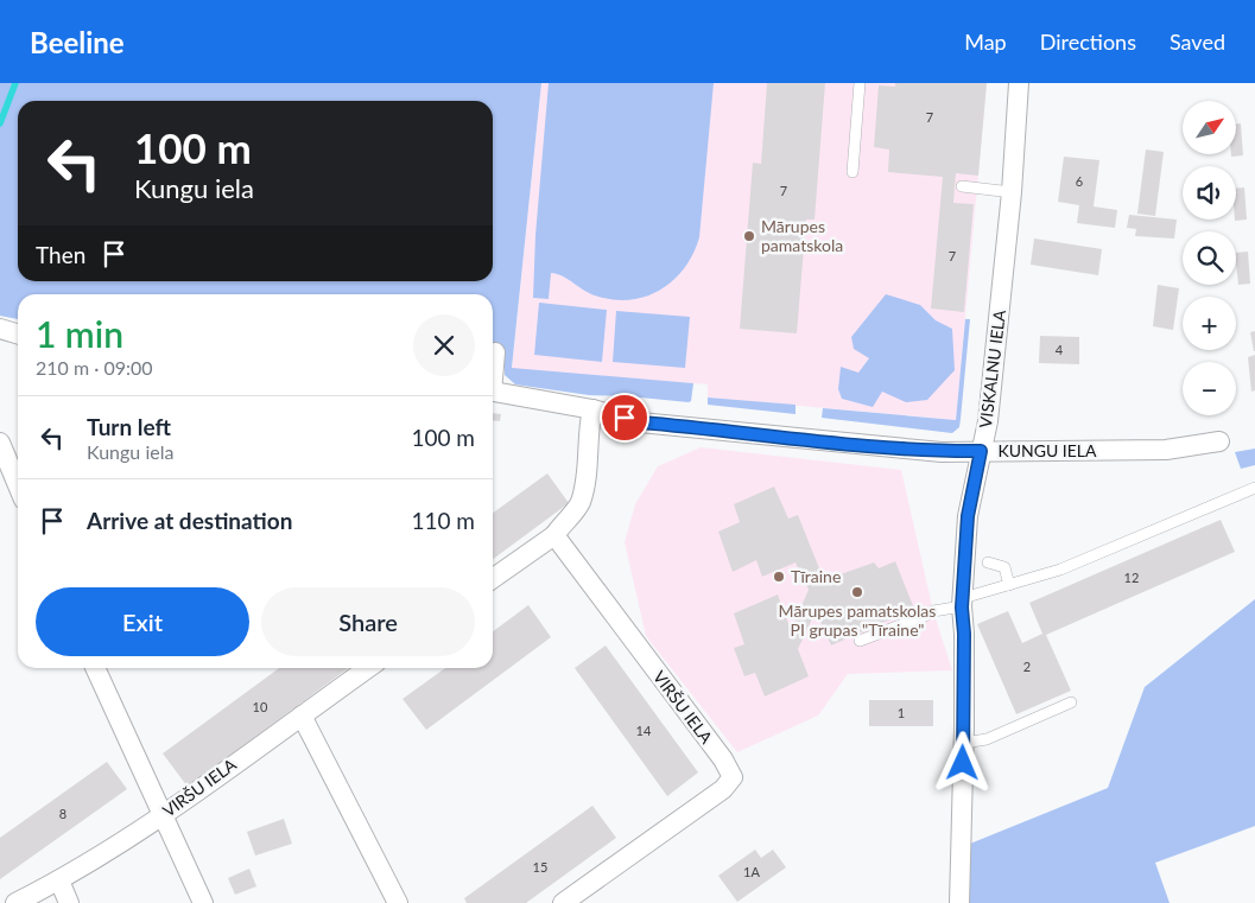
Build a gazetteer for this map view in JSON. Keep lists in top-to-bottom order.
{
  "streets": {
    "street": ["VISKALNU IELA", "KUNGU IELA", "VIRŠU IELA"]
  },
  "crossings": [
    ["VISKALNU IELA", "KUNGU IELA"]
  ],
  "places": ["Mārupes pamatskola", "Tīraine", "Mārupes pamatskolas PI grupas \"Tīraine\""],
  "house_numbers": [
    "7",
    "6",
    "7",
    "7",
    "4",
    "12",
    "2",
    "10",
    "1",
    "14",
    "8",
    "15",
    "1A"
  ],
  "north": "top right",
  "page": {
    "header": "Beeline",
    "nav": ["Map", "Directions", "Saved"],
    "map_buttons": ["+", "−"],
    "turn": ["100 m", "Kungu iela"],
    "then": "Then",
    "heading": ["1 min", "210 m · 09:00"],
    "list": [
      {
        "name": "Turn left",
        "note": "Kungu iela",
        "value": "100 m"
      },
      {
        "name": "Arrive at destination",
        "value": "110 m"
      }
    ],
    "buttons": ["Exit", "Share"]
  }
}
